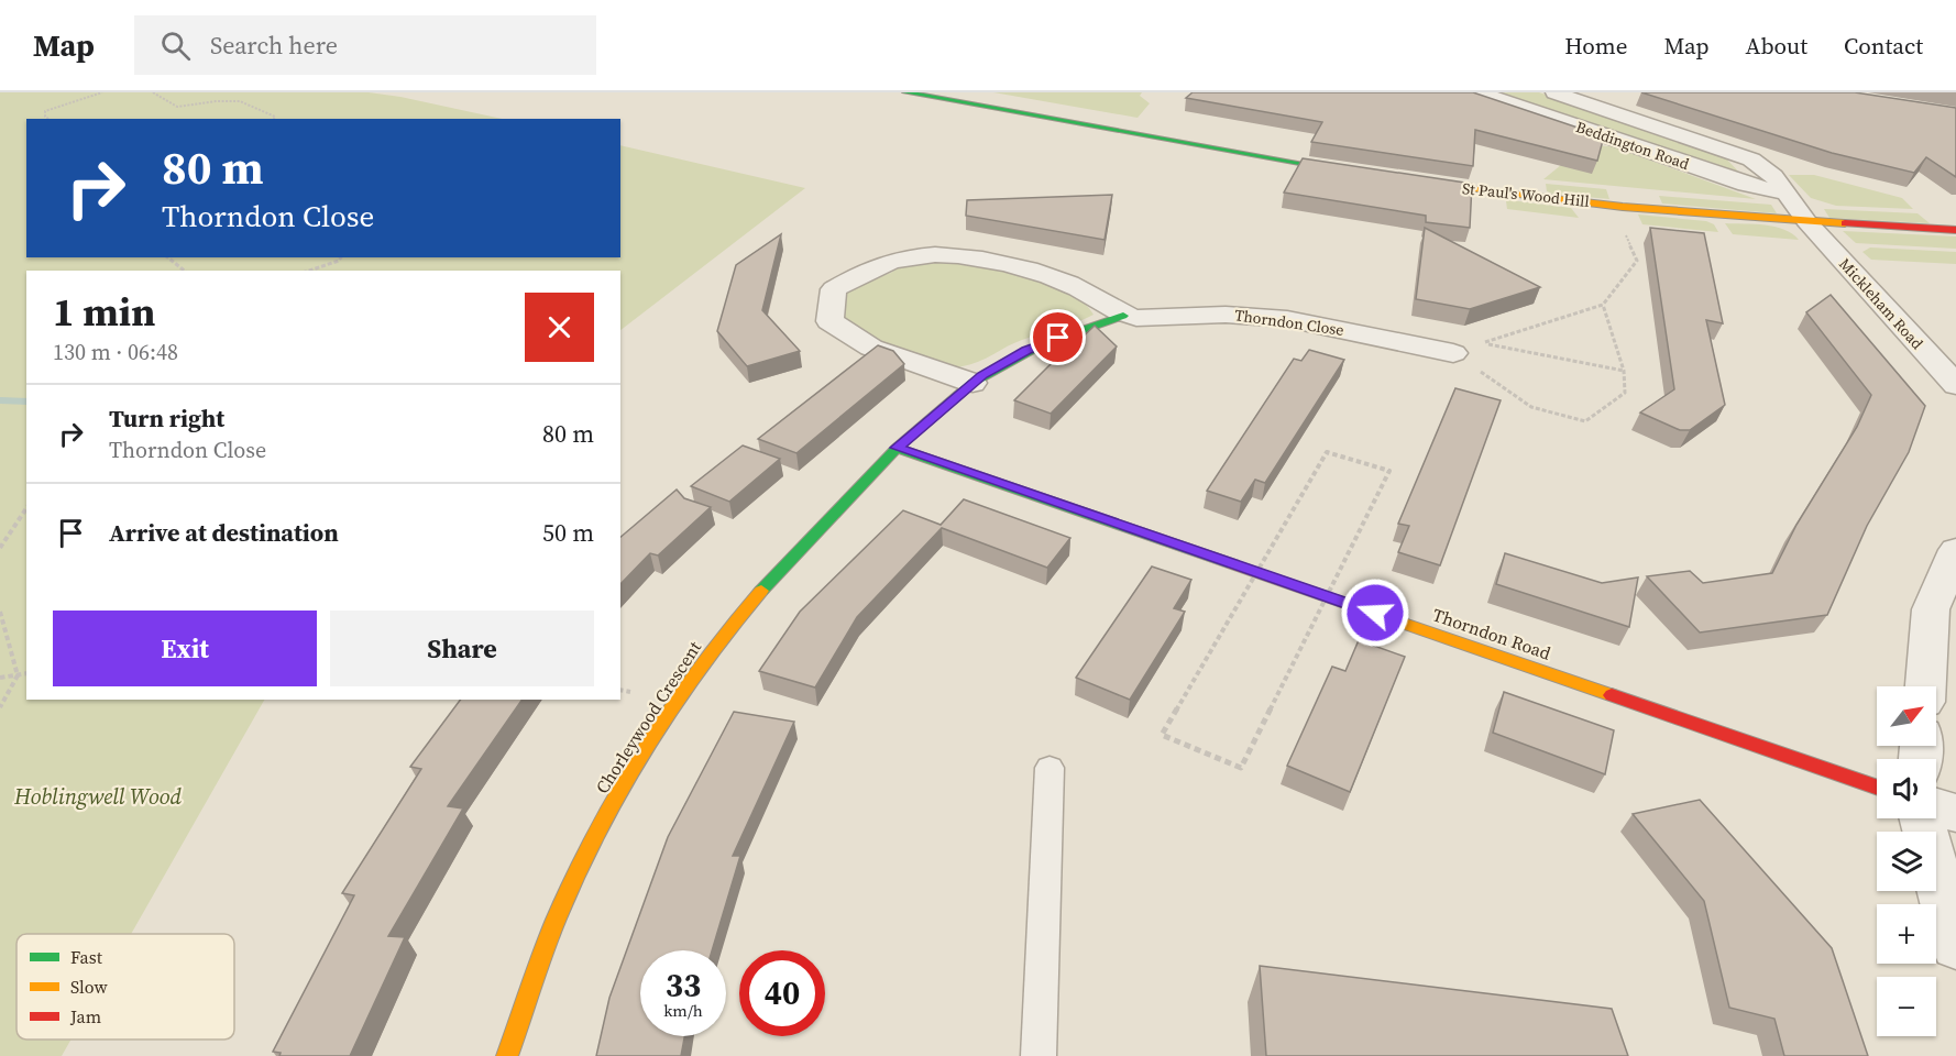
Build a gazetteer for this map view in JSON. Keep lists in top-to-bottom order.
{
  "streets": {
    "street": [
      "Beddington Road",
      "St Paul's Wood Hill",
      "Mickleham Road",
      "Thorndon Close",
      "Thorndon Road",
      "Chorleywood Crescent"
    ]
  },
  "crossings": [
    ["Beddington Road", "St Paul's Wood Hill"],
    ["Beddington Road", "Mickleham Road"],
    ["St Paul's Wood Hill", "Mickleham Road"],
    ["Thorndon Close", "Thorndon Road"],
    ["Thorndon Close", "Chorleywood Crescent"],
    ["Thorndon Road", "Chorleywood Crescent"]
  ],
  "parks": ["Hoblingwell Wood"],
  "legend": ["Fast", "Slow", "Jam"],
  "north": "top right",
  "page": {
    "header": "Map",
    "search": "Search here",
    "nav": [
      "Home",
      "Map",
      "About",
      "Contact"
    ],
    "turn": ["80 m", "Thorndon Close"],
    "heading": ["1 min", "130 m · 06:48"],
    "list": [
      {
        "name": "Turn right",
        "note": "Thorndon Close",
        "value": "80 m"
      },
      {
        "name": "Arrive at destination",
        "value": "50 m"
      }
    ],
    "buttons": ["Exit", "Share"],
    "map_buttons": ["+", "−"],
    "speed": "33 km/h",
    "limit": "40"
  }
}
